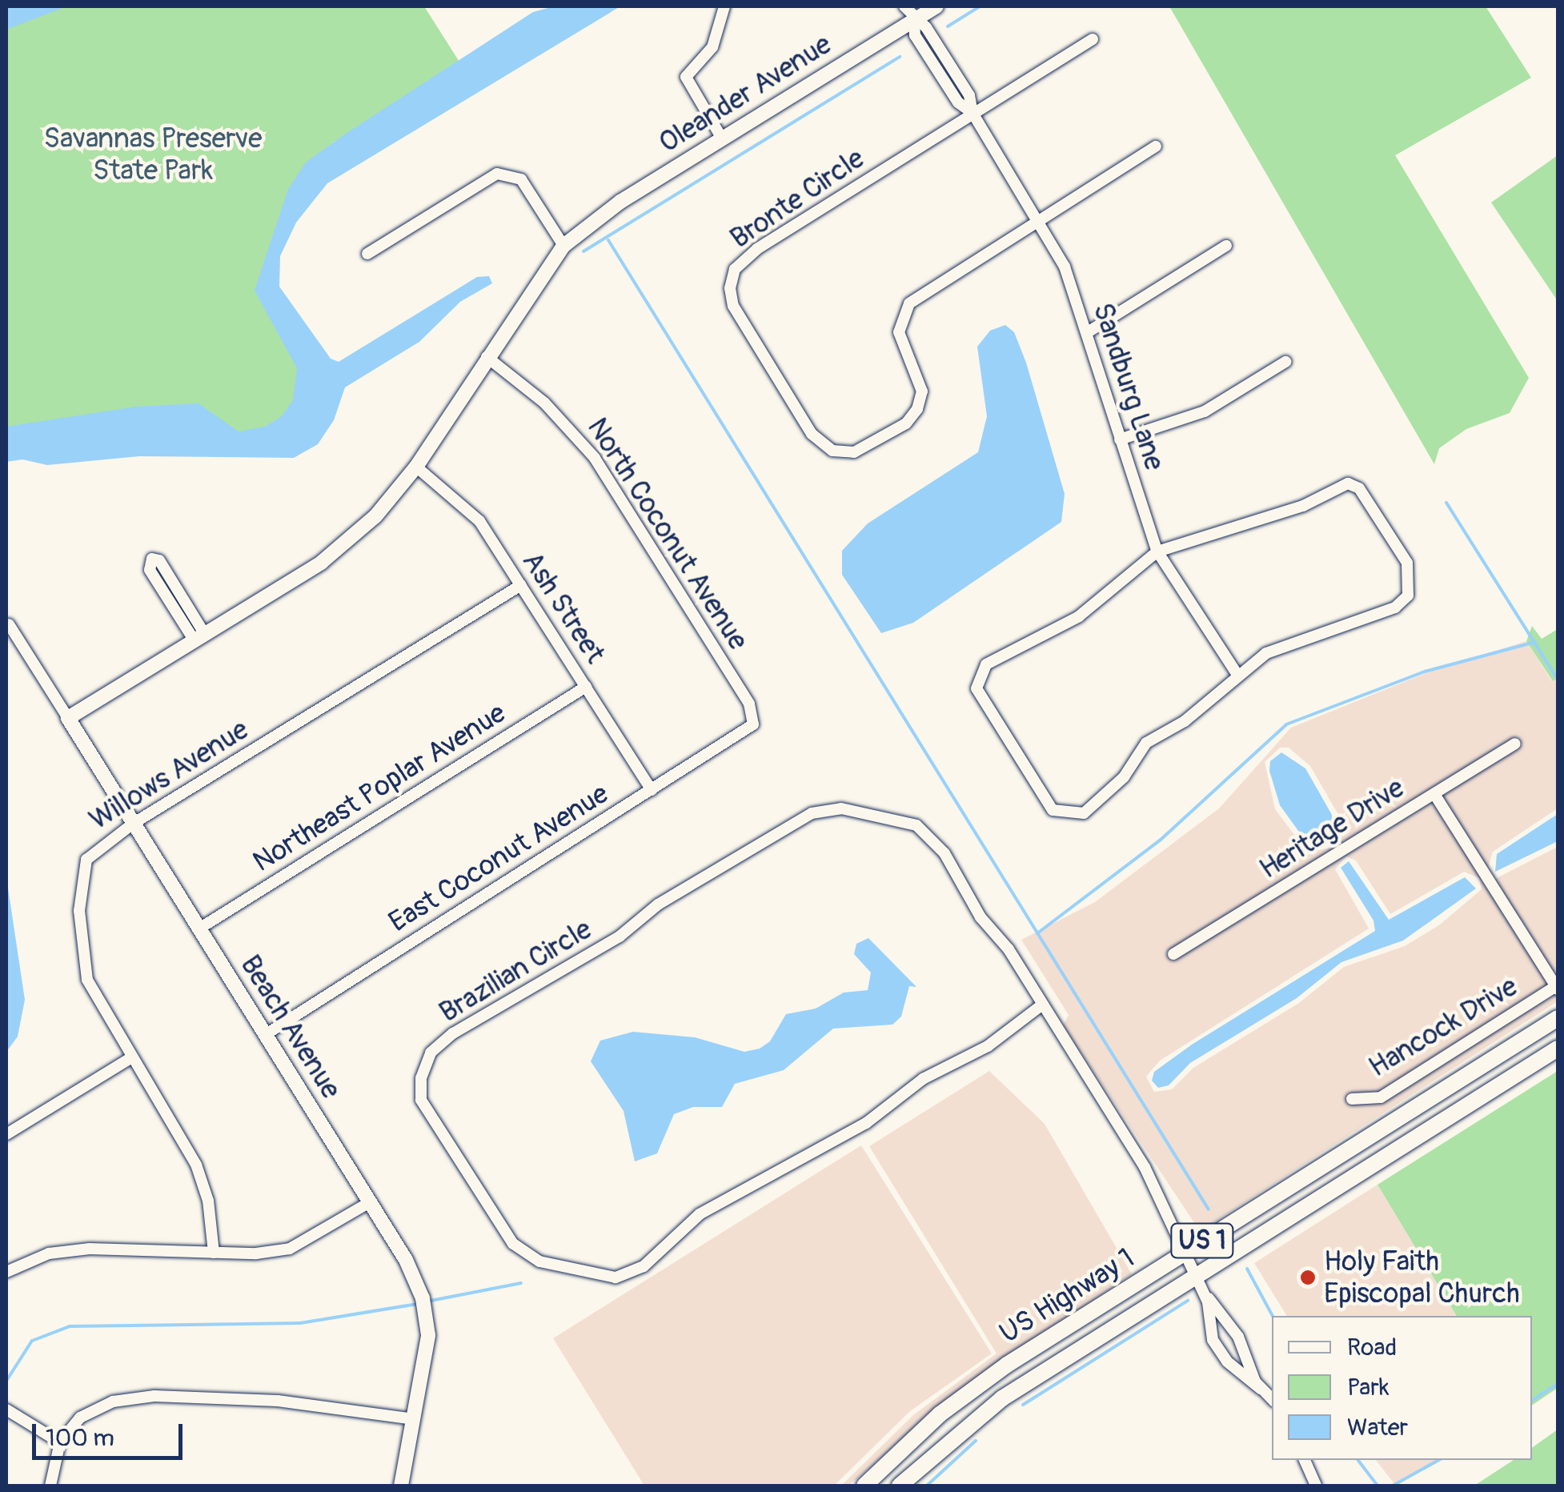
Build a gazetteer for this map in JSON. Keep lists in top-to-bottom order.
{
  "streets": {
    "main road": ["US 1", "US Highway 1"],
    "street": [
      "Oleander Avenue",
      "Bronte Circle",
      "Sandburg Lane",
      "North Coconut Avenue",
      "Ash Street",
      "Willows Avenue",
      "Northeast Poplar Avenue",
      "Heritage Drive",
      "East Coconut Avenue",
      "Brazilian Circle",
      "Beach Avenue",
      "Hancock Drive"
    ]
  },
  "crossings": [
    ["Oleander Avenue", "Sandburg Lane"],
    ["Oleander Avenue", "North Coconut Avenue"],
    ["Oleander Avenue", "Ash Street"],
    ["Oleander Avenue", "Beach Avenue"],
    ["Bronte Circle", "Sandburg Lane"],
    ["North Coconut Avenue", "East Coconut Avenue"],
    ["Ash Street", "Willows Avenue"],
    ["Ash Street", "Northeast Poplar Avenue"],
    ["Ash Street", "East Coconut Avenue"],
    ["Willows Avenue", "Beach Avenue"],
    ["Northeast Poplar Avenue", "Beach Avenue"],
    ["East Coconut Avenue", "Beach Avenue"],
    ["Brazilian Circle", "US Highway 1"]
  ],
  "parks": ["Savannas Preserve State Park"],
  "places": ["Holy Faith Episcopal Church"],
  "legend": ["Road", "Park", "Water"],
  "scale_bar": "100 m"
}
